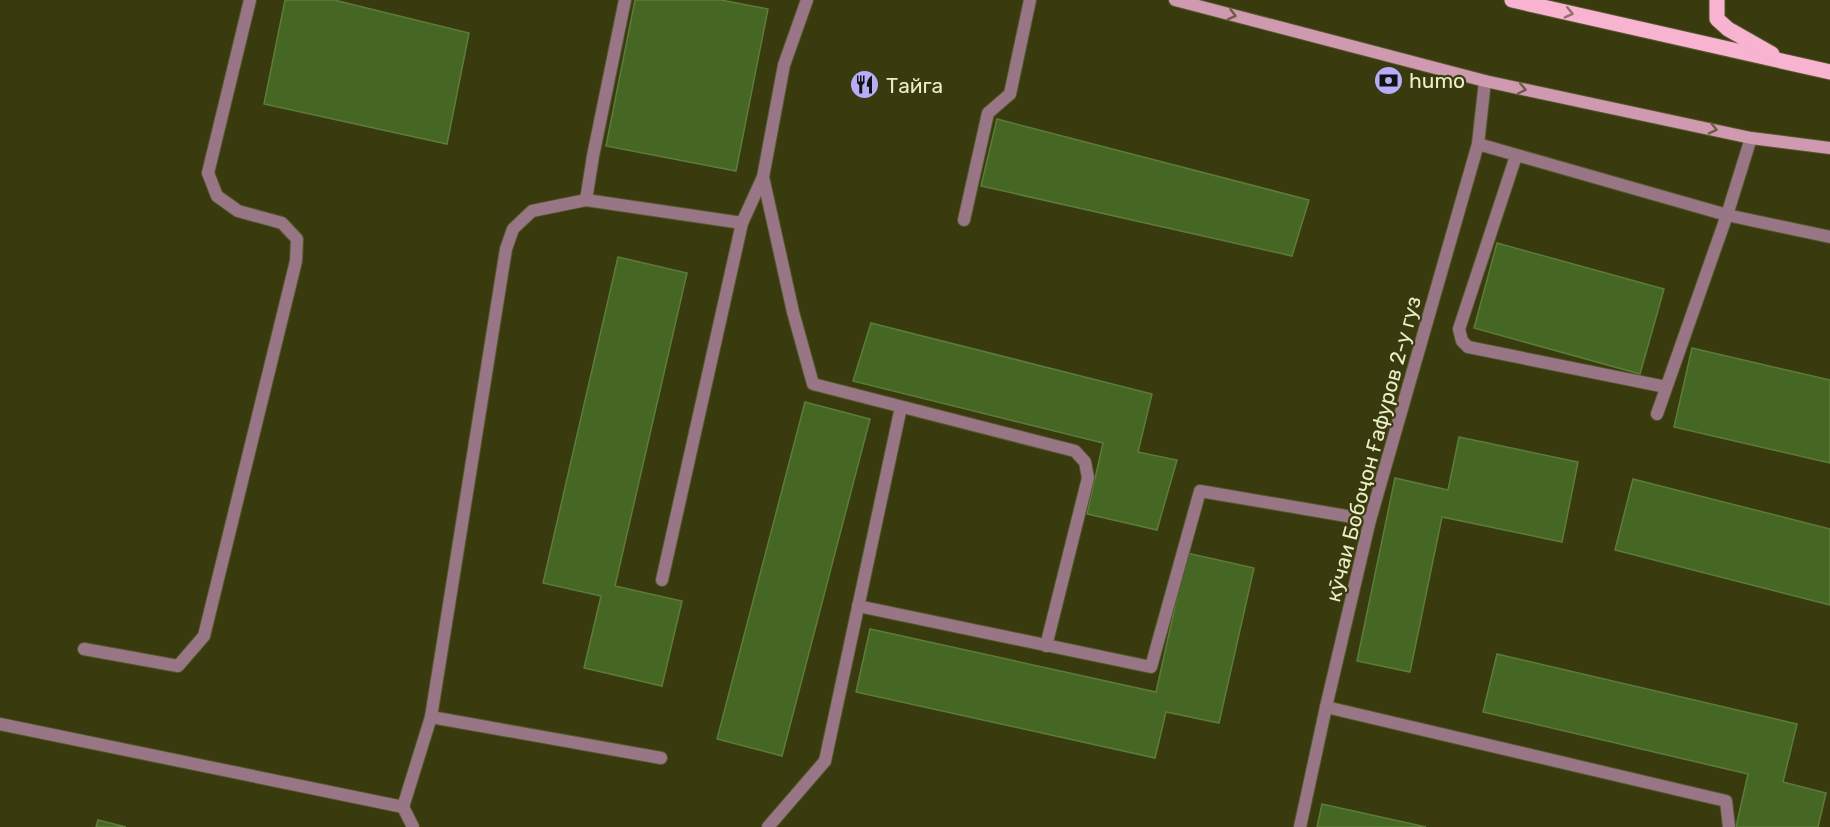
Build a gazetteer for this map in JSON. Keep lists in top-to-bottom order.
{
  "streets": {
    "street": ["кӯчаи Бобоҷон Ғафуров 2-у гуз"]
  },
  "places": {
    "bank": ["humo"],
    "restaurant": ["Тайга"]
  }
}
